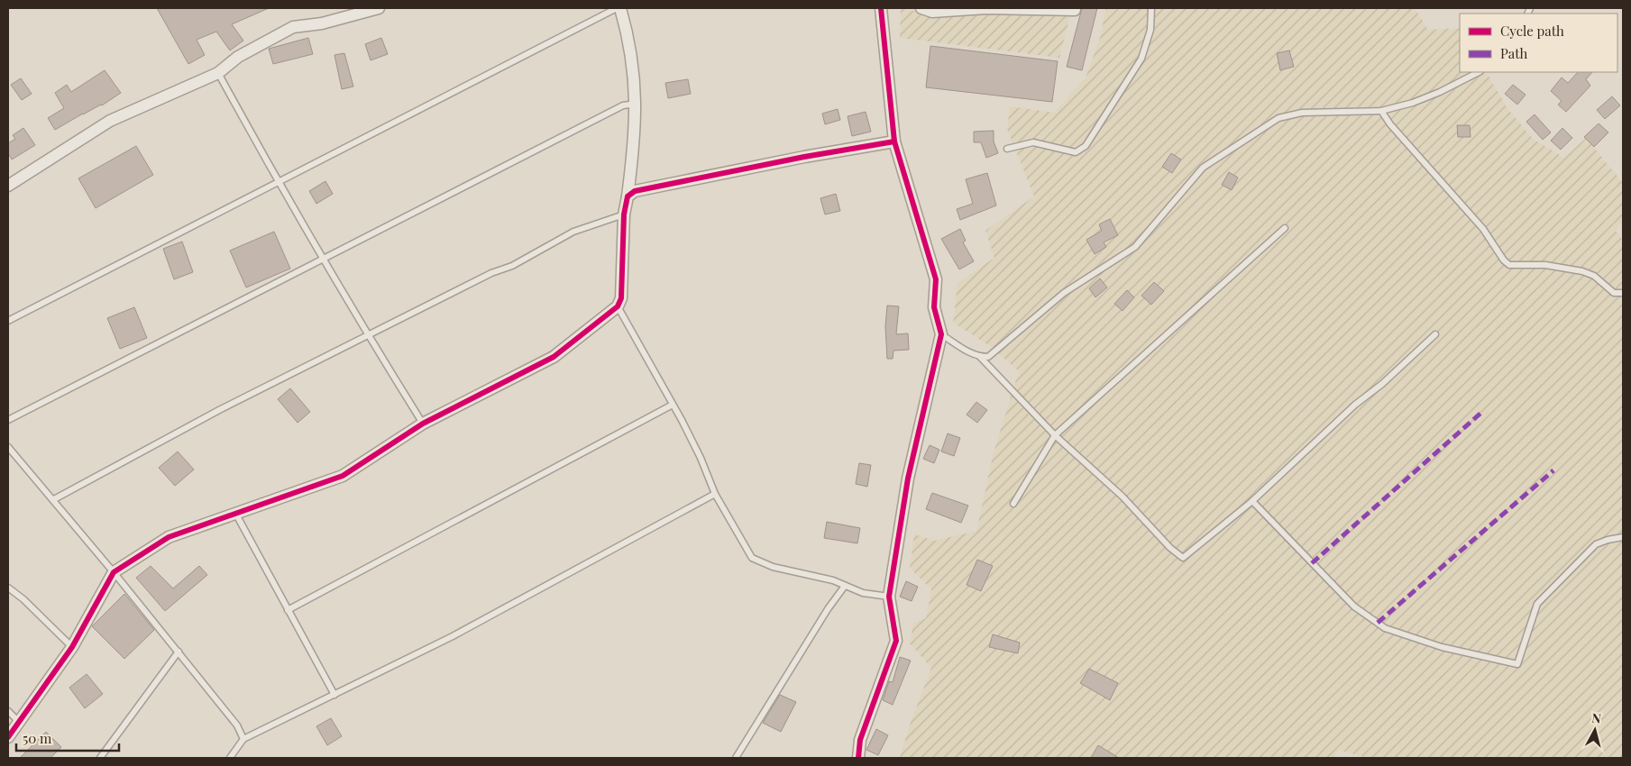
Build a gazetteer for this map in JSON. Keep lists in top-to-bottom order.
{
  "legend": ["Cycle path", "Path"],
  "scale_bar": "50 m",
  "north": "top"
}
